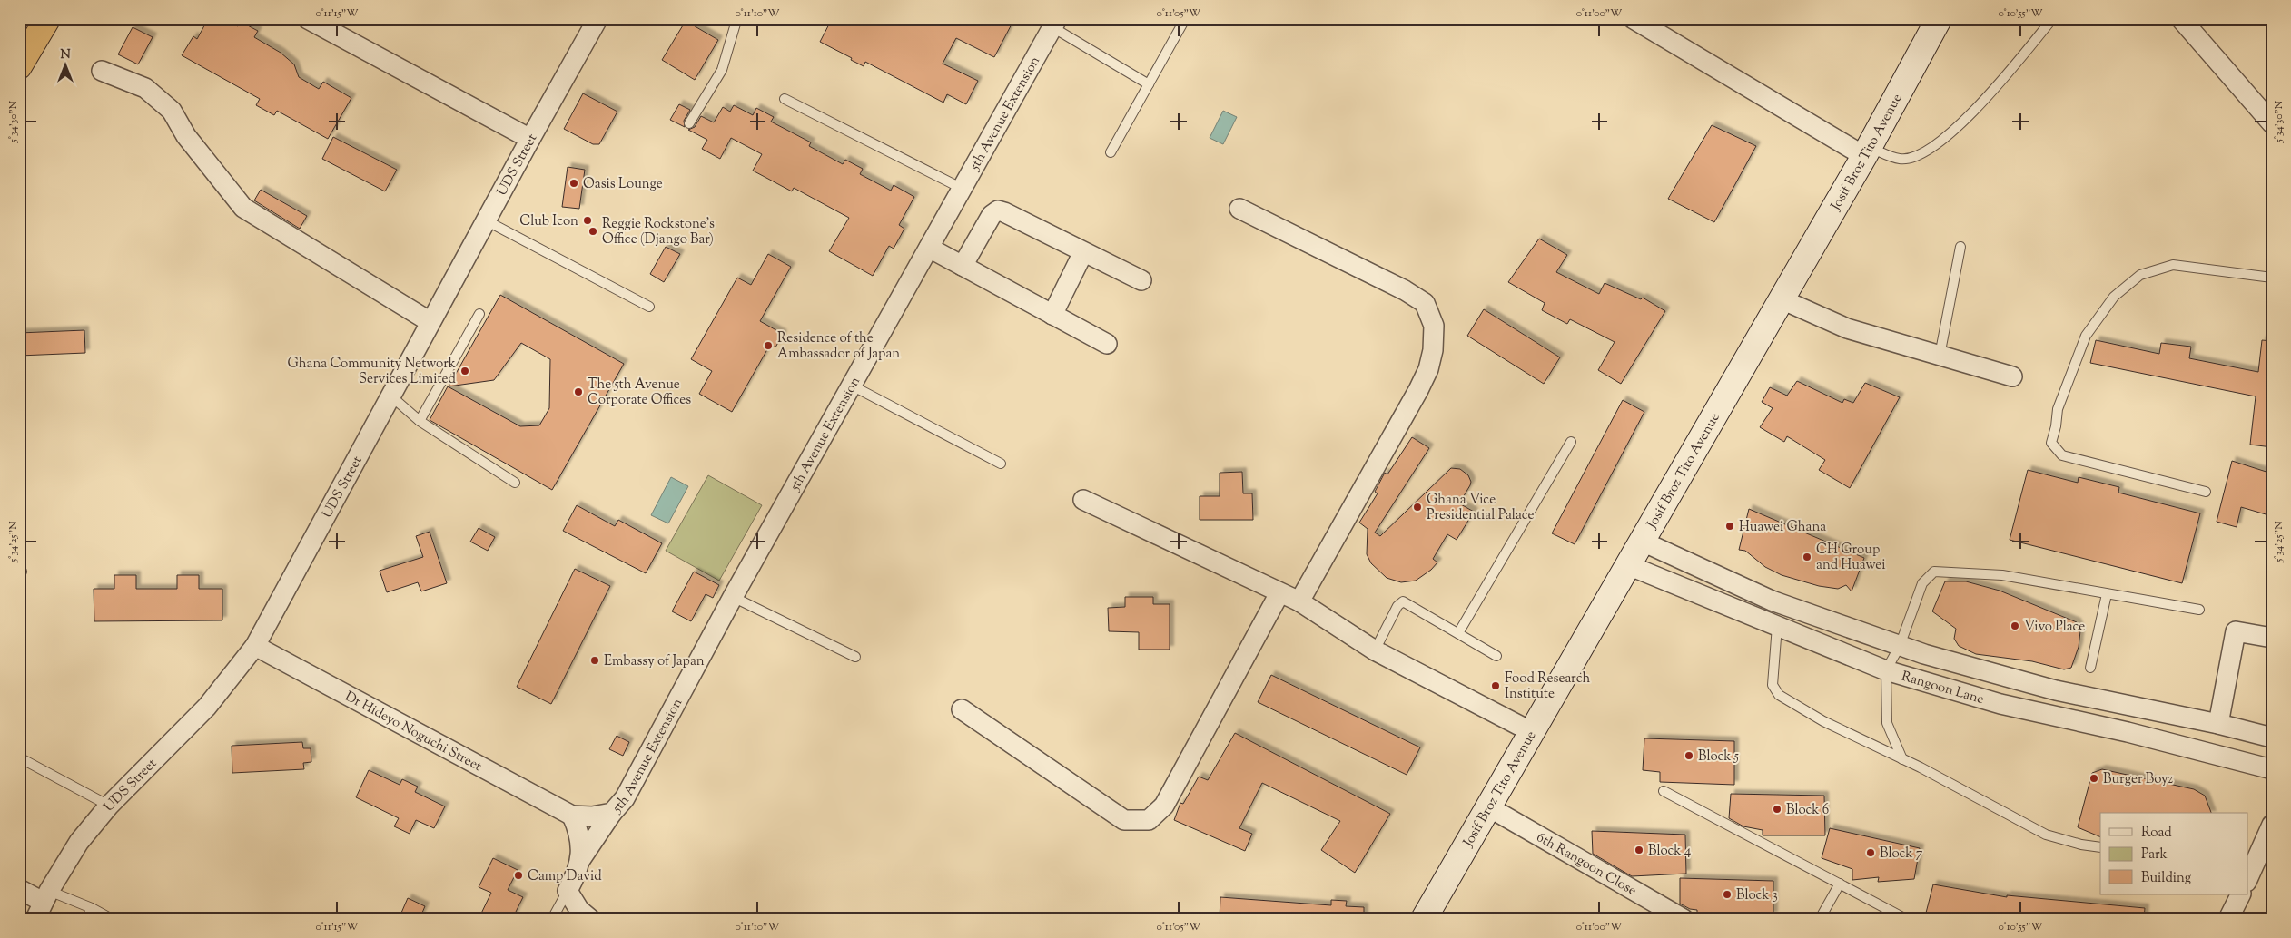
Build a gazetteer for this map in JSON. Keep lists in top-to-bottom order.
{
  "streets": {
    "street": [
      "5th Avenue Extension",
      "Josif Broz Tito Avenue",
      "UDS Street",
      "Rangoon Lane",
      "Dr Hideyo Noguchi Street",
      "6th Rangoon Close"
    ]
  },
  "crossings": [
    ["5th Avenue Extension", "Dr Hideyo Noguchi Street"],
    ["Josif Broz Tito Avenue", "Rangoon Lane"],
    ["Josif Broz Tito Avenue", "6th Rangoon Close"],
    ["UDS Street", "Dr Hideyo Noguchi Street"]
  ],
  "places": [
    "Oasis Lounge",
    "Club Icon",
    "Reggie Rockstone's Office (Django Bar)",
    "Residence of the Ambassador of Japan",
    "Ghana Community Network Services Limited",
    "The 5th Avenue Corporate Offices",
    "Ghana Vice Presidential Palace",
    "Huawei Ghana",
    "CH Group and Huawei",
    "Vivo Place",
    "Embassy of Japan",
    "Food Research Institute",
    "Block 5",
    "Burger Boyz",
    "Block 6",
    "Block 4",
    "Block 7",
    "Camp David",
    "Block 3"
  ],
  "legend": ["Road", "Park", "Building"],
  "north": "top",
  "coordinates": [
    "0°11'15\"W",
    "0°11'10\"W",
    "0°11'05\"W",
    "0°11'00\"W",
    "0°10'55\"W",
    "5°34'30\"N",
    "5°34'25\"N"
  ]
}
